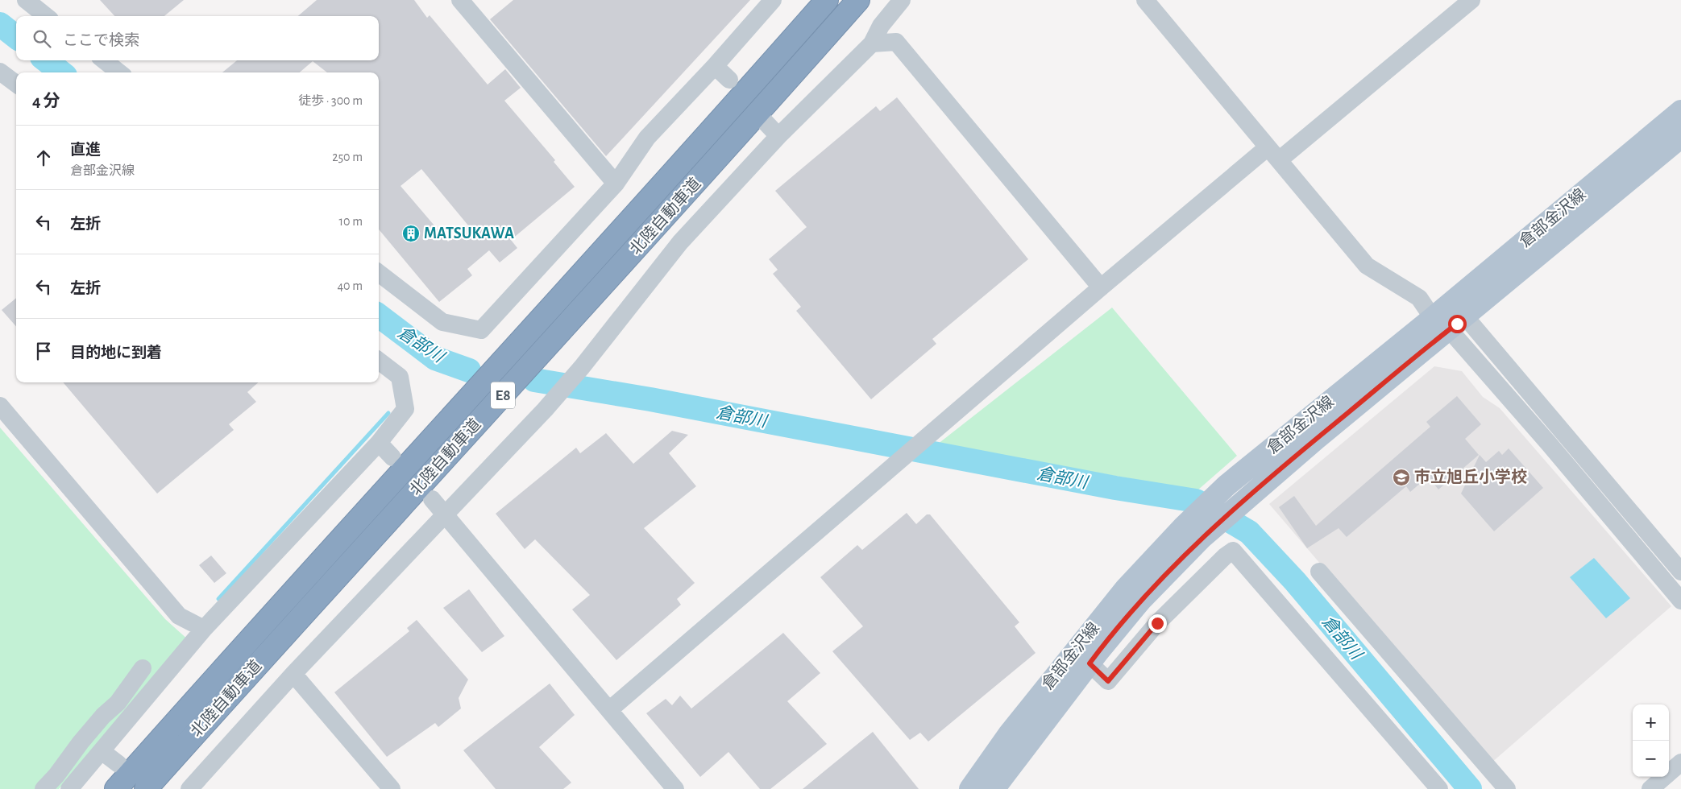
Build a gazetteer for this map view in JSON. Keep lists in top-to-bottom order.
{
  "streets": {
    "highway": ["北陸自動車道", "E8"],
    "main road": ["倉部金沢線"]
  },
  "water": ["倉部川"],
  "places": {
    "building": ["MATSUKAWA"],
    "school or university": ["市立旭丘小学校"]
  },
  "page": {
    "search": "ここで検索",
    "heading": ["4 分", "徒歩 · 300 m"],
    "list": [
      ["直進", "倉部金沢線", "250 m"],
      ["左折", "10 m"],
      ["左折", "40 m"],
      "目的地に到着"
    ],
    "map_buttons": ["+", "−"]
  }
}
